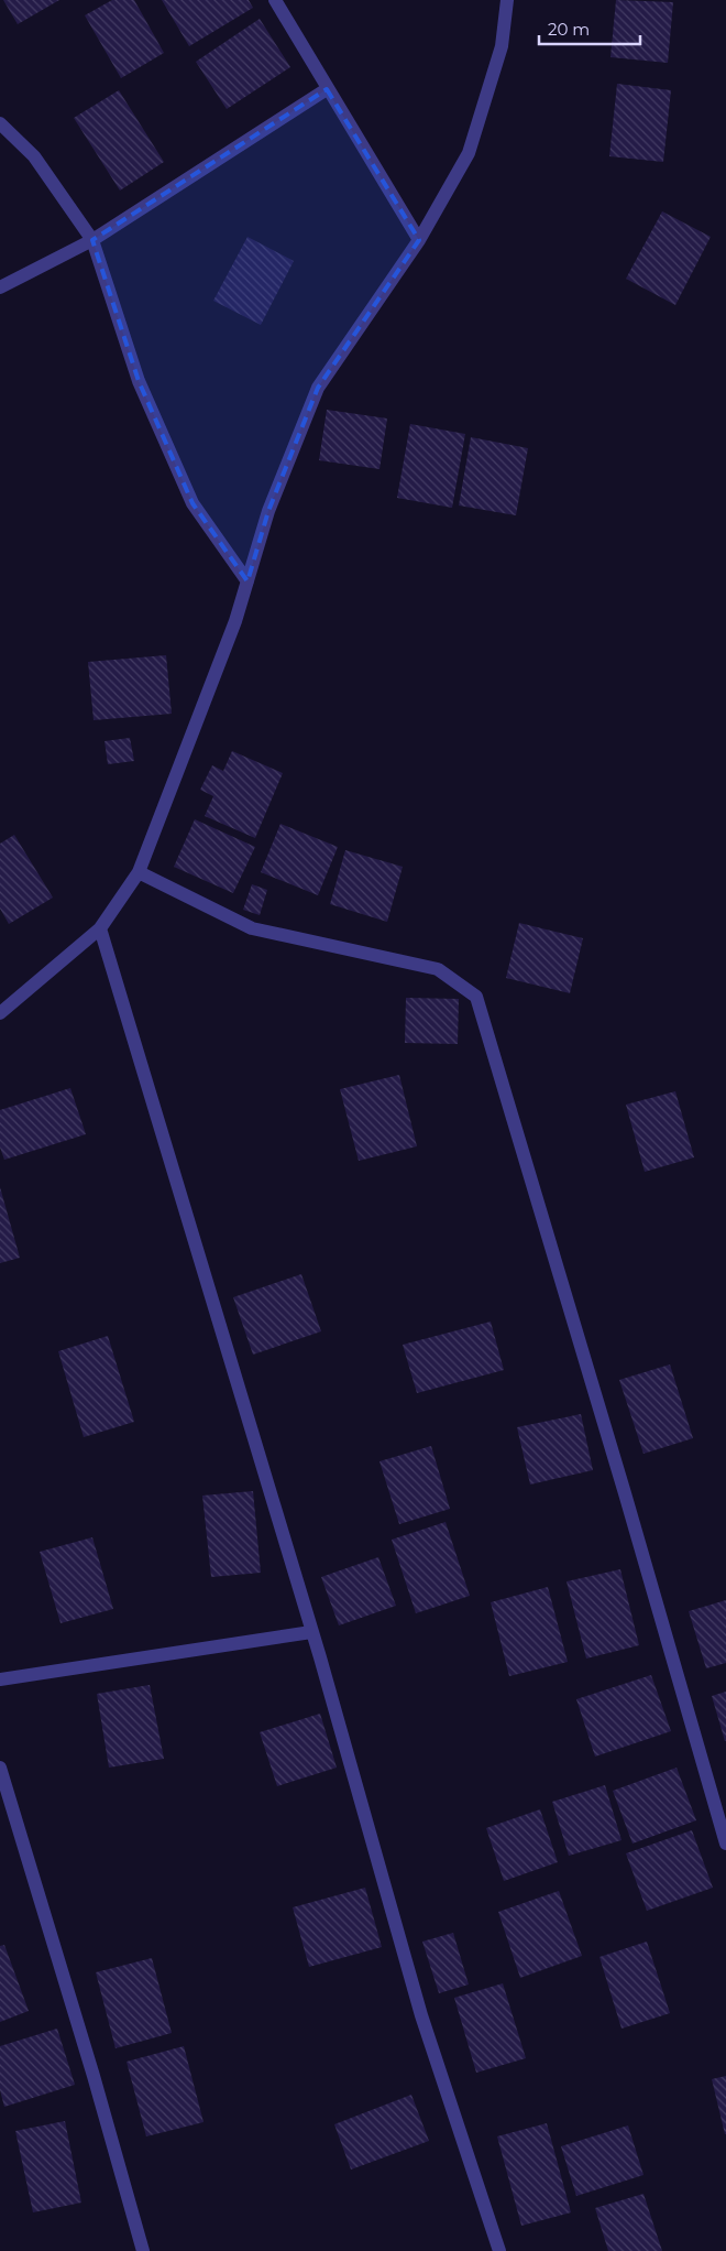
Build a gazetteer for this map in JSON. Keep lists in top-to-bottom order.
{
  "scale_bar": "20 m"
}
